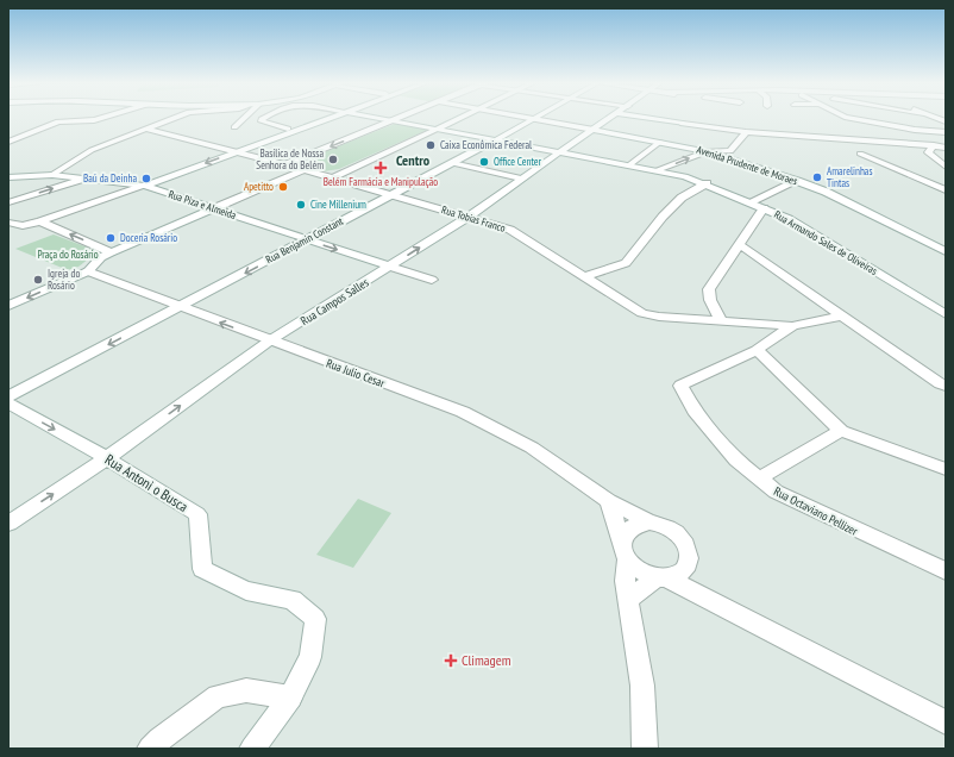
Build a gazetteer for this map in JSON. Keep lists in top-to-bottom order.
{
  "streets": {
    "street": [
      "Avenida Prudente de Moraes",
      "Rua Piza e Almeida",
      "Rua Tobias Franco",
      "Rua Benjamin Constant",
      "Rua Armando Sales de Oliveiras",
      "Rua Campos Salles",
      "Rua Julio Cesar",
      "Rua Antoni o Busca",
      "Rua Octaviano Pellizer"
    ]
  },
  "crossings": [
    ["Avenida Prudente de Moraes", "Rua Benjamin Constant"],
    ["Avenida Prudente de Moraes", "Rua Campos Salles"],
    ["Rua Piza e Almeida", "Rua Benjamin Constant"],
    ["Rua Piza e Almeida", "Rua Campos Salles"],
    ["Rua Tobias Franco", "Rua Benjamin Constant"],
    ["Rua Tobias Franco", "Rua Campos Salles"],
    ["Rua Tobias Franco", "Rua Octaviano Pellizer"],
    ["Rua Benjamin Constant", "Rua Armando Sales de Oliveiras"],
    ["Rua Benjamin Constant", "Rua Julio Cesar"],
    ["Rua Armando Sales de Oliveiras", "Rua Campos Salles"],
    ["Rua Campos Salles", "Rua Julio Cesar"],
    ["Rua Campos Salles", "Rua Antoni o Busca"]
  ],
  "districts": ["Centro"],
  "parks": ["Praça do Rosário"],
  "places": {
    "other": [
      "Caixa Econômica Federal",
      "Basílica de Nossa Senhora do Belém",
      "Office Center",
      "Amarelinhas Tintas",
      "Baú da Deinha",
      "Apetitto",
      "Cine Millenium",
      "Doceria Rosário",
      "Igreja do Rosário"
    ],
    "health": ["Belém Farmácia e Manipulação", "Climagem"]
  }
}
